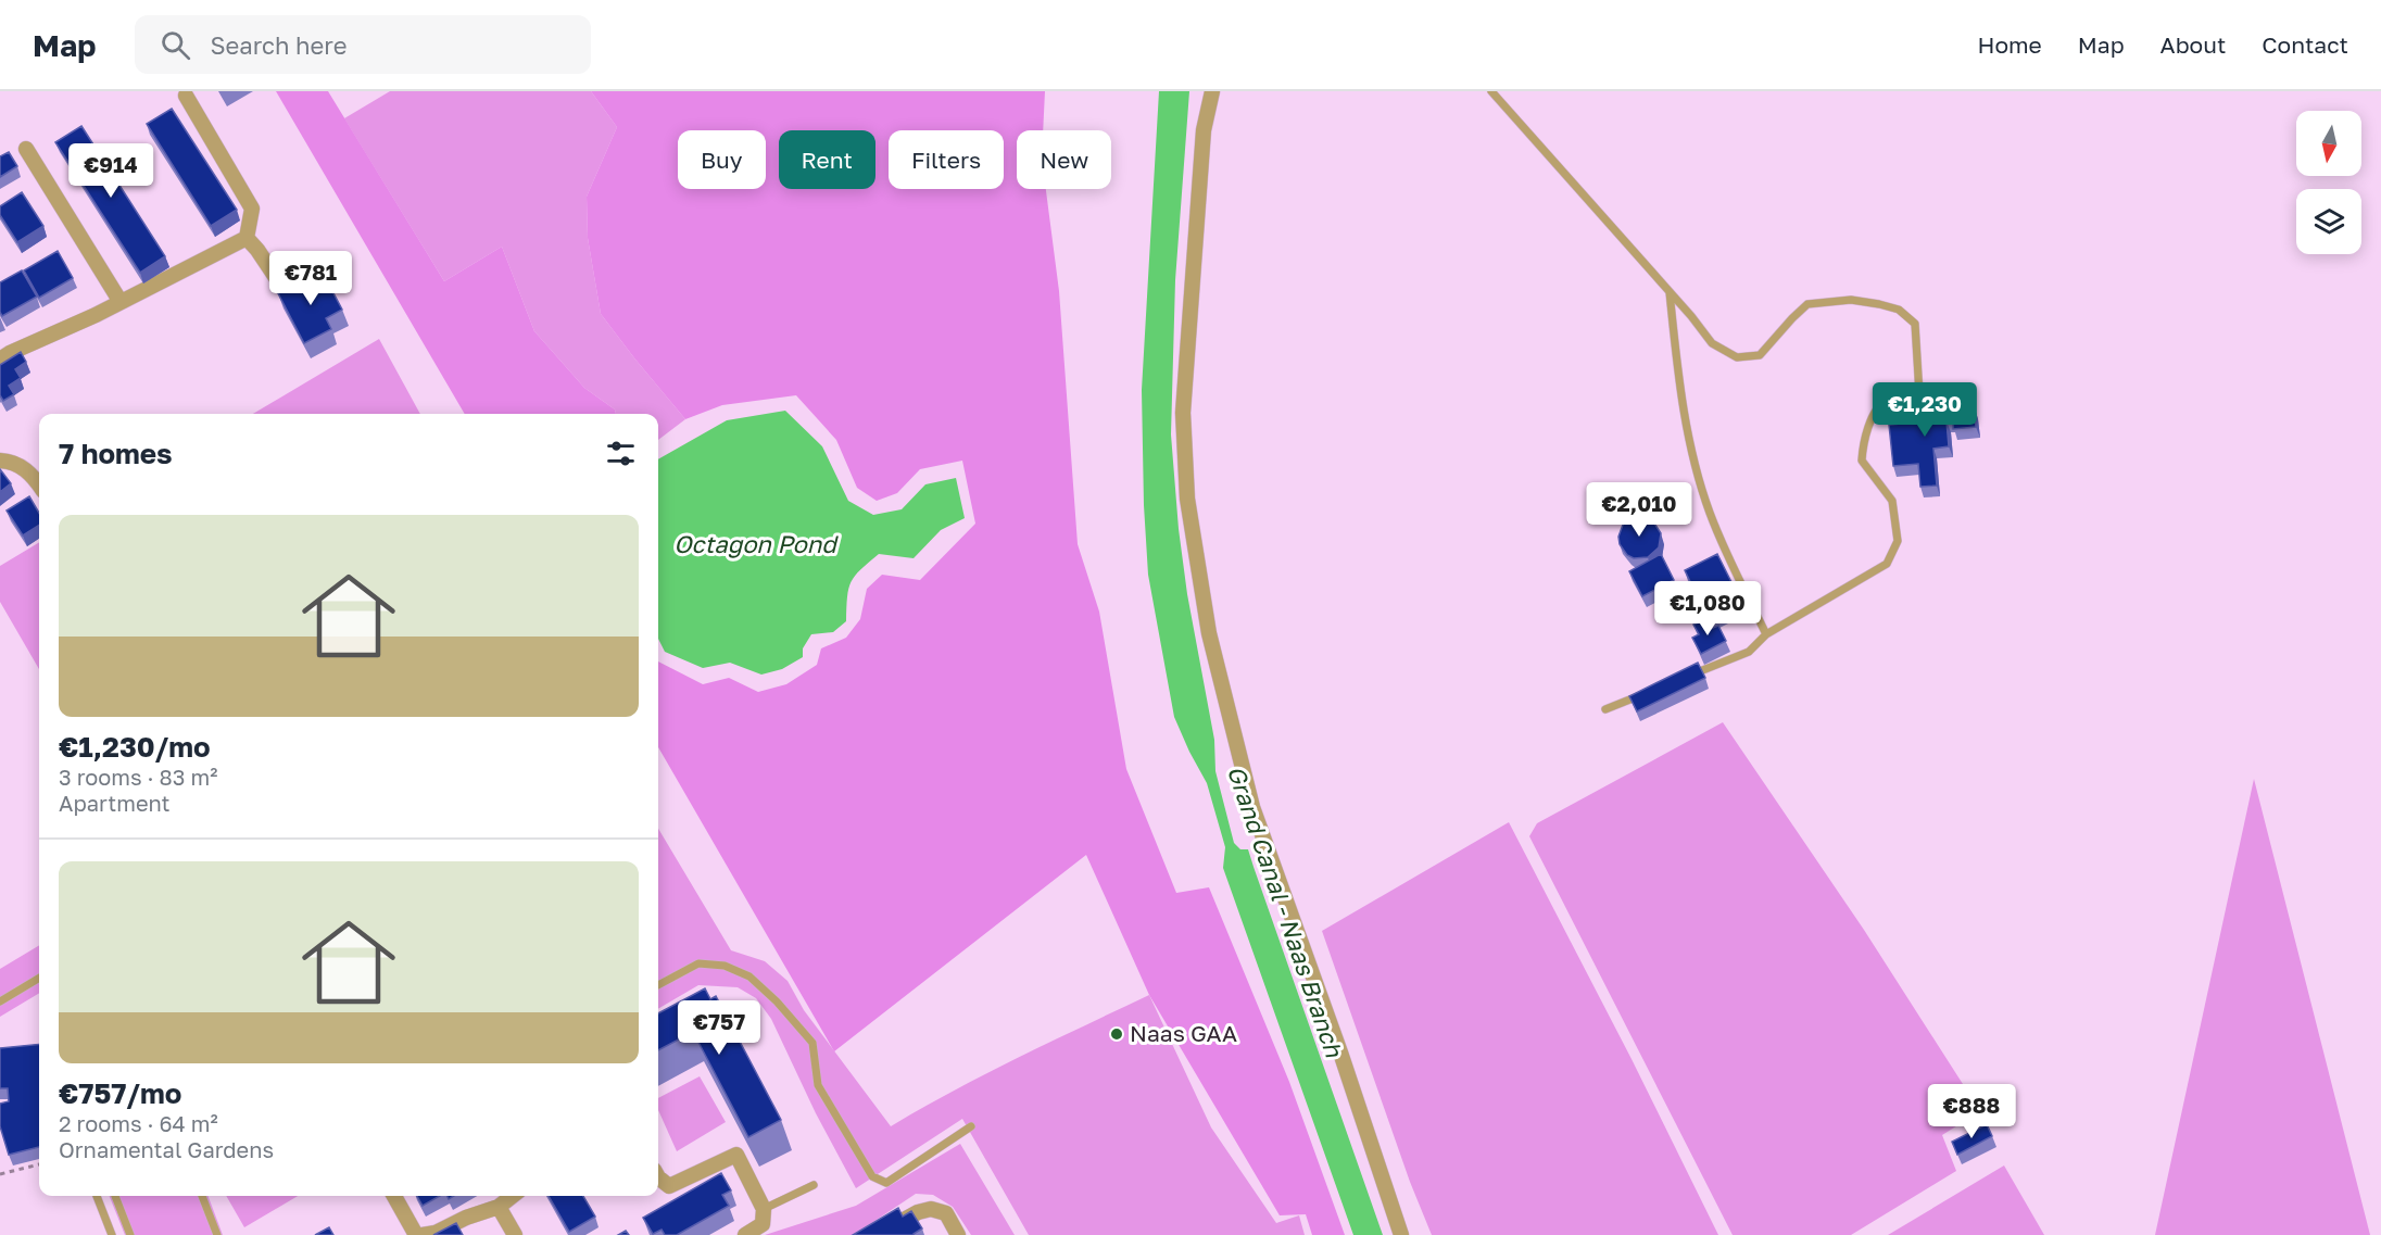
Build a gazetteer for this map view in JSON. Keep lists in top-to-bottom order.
{
  "water": ["Octagon Pond", "Grand Canal - Naas Branch"],
  "places": ["Naas GAA"],
  "north": "bottom",
  "page": {
    "header": "Map",
    "search": "Search here",
    "nav": [
      "Home",
      "Map",
      "About",
      "Contact"
    ],
    "chip": [
      "Buy",
      "Rent",
      "Filters",
      "New"
    ],
    "price": [
      "€914",
      "€781",
      "€1,230",
      "€2,010",
      "€1,080",
      "€757",
      "€888"
    ],
    "heading": "7 homes",
    "list": [
      {
        "name": "€1,230/mo",
        "note": "3 rooms · 83 m² · Apartment"
      },
      {
        "name": "€757/mo",
        "note": "2 rooms · 64 m² · Ornamental Gardens"
      }
    ]
  }
}
